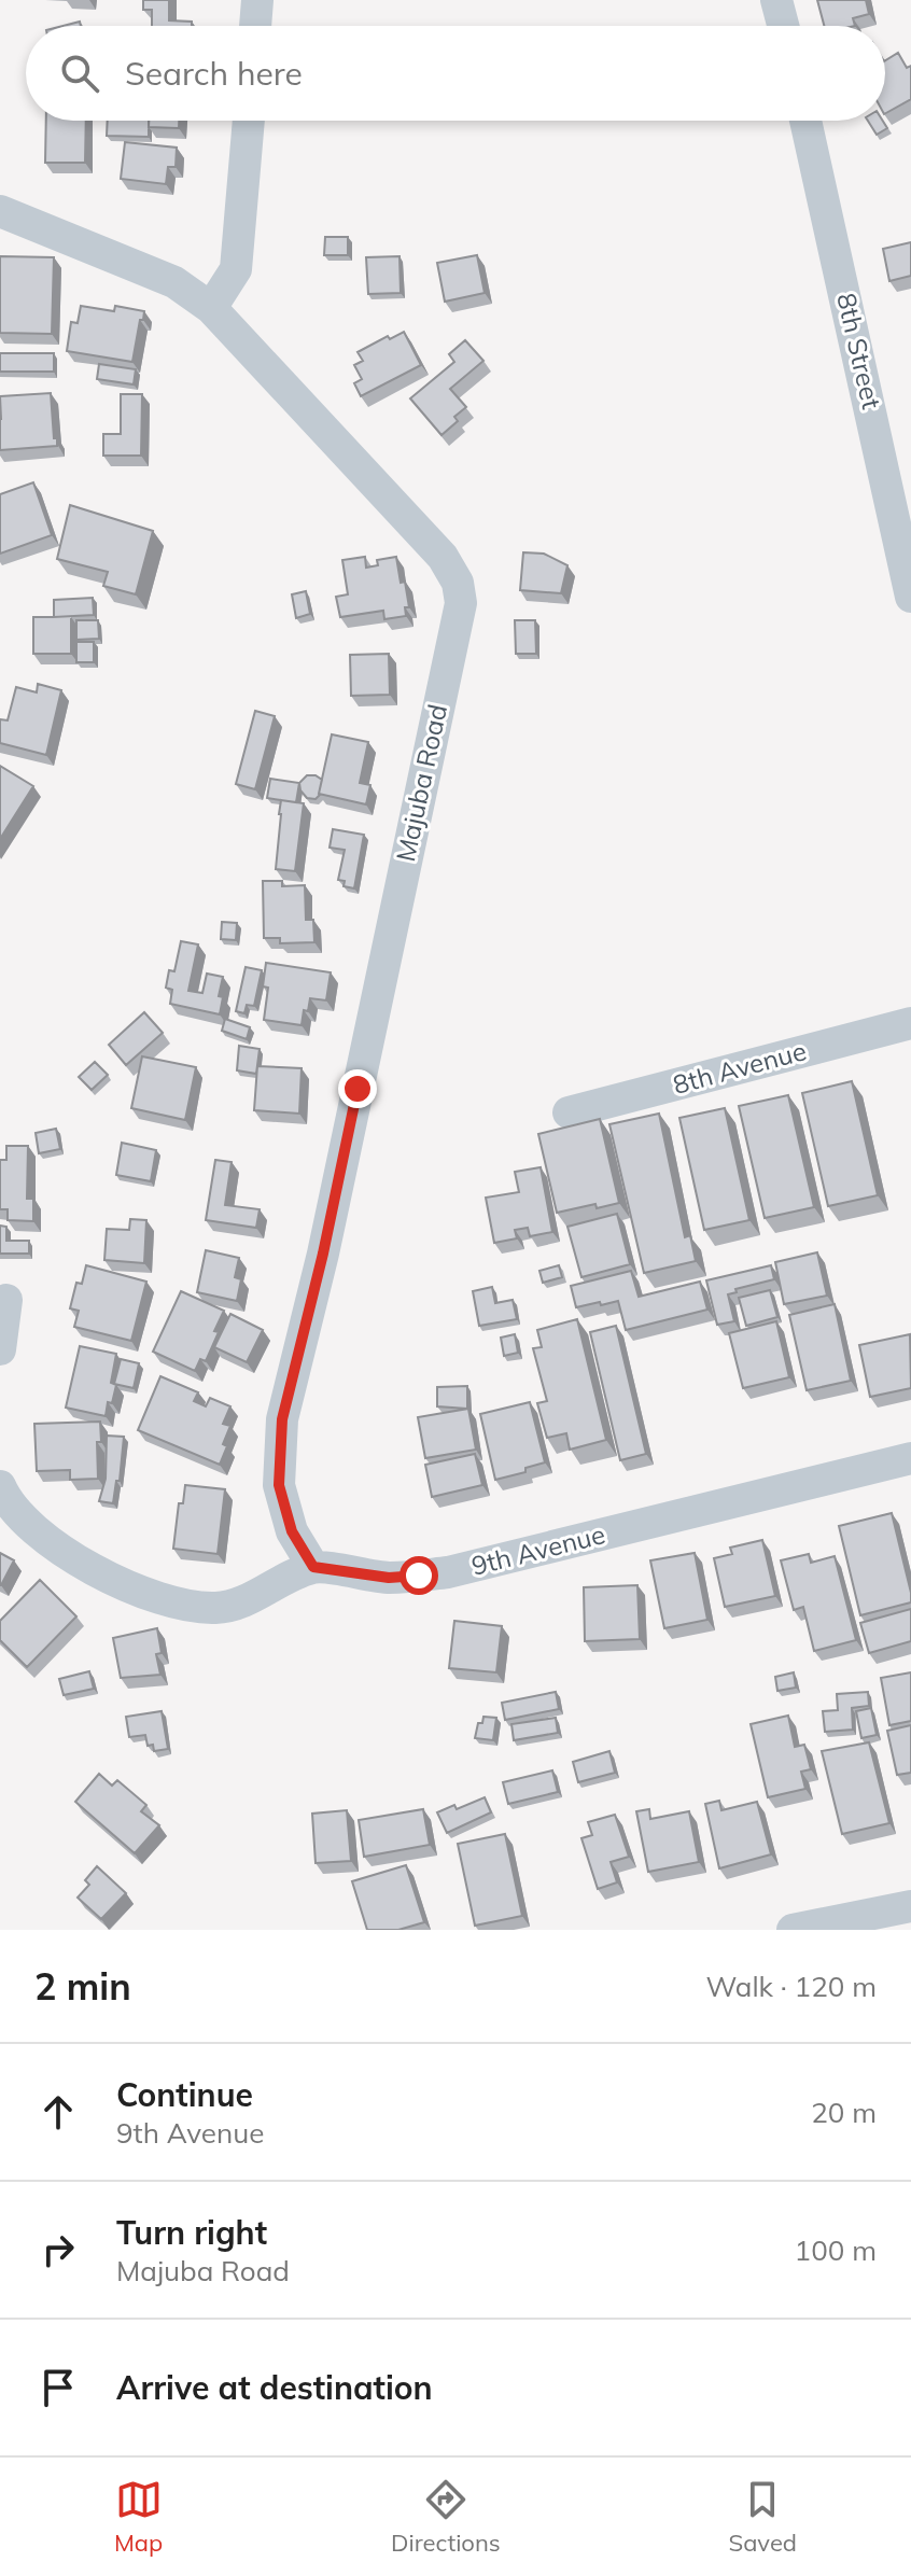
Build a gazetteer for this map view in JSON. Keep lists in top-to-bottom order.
{
  "streets": {
    "street": [
      "8th Street",
      "Majuba Road",
      "8th Avenue",
      "9th Avenue"
    ]
  },
  "crossings": [
    ["Majuba Road", "9th Avenue"]
  ],
  "page": {
    "search": "Search here",
    "heading": ["2 min", "Walk · 120 m"],
    "list": [
      ["Continue", "9th Avenue", "20 m"],
      ["Turn right", "Majuba Road", "100 m"],
      "Arrive at destination"
    ],
    "nav": ["Map", "Directions", "Saved"]
  }
}
